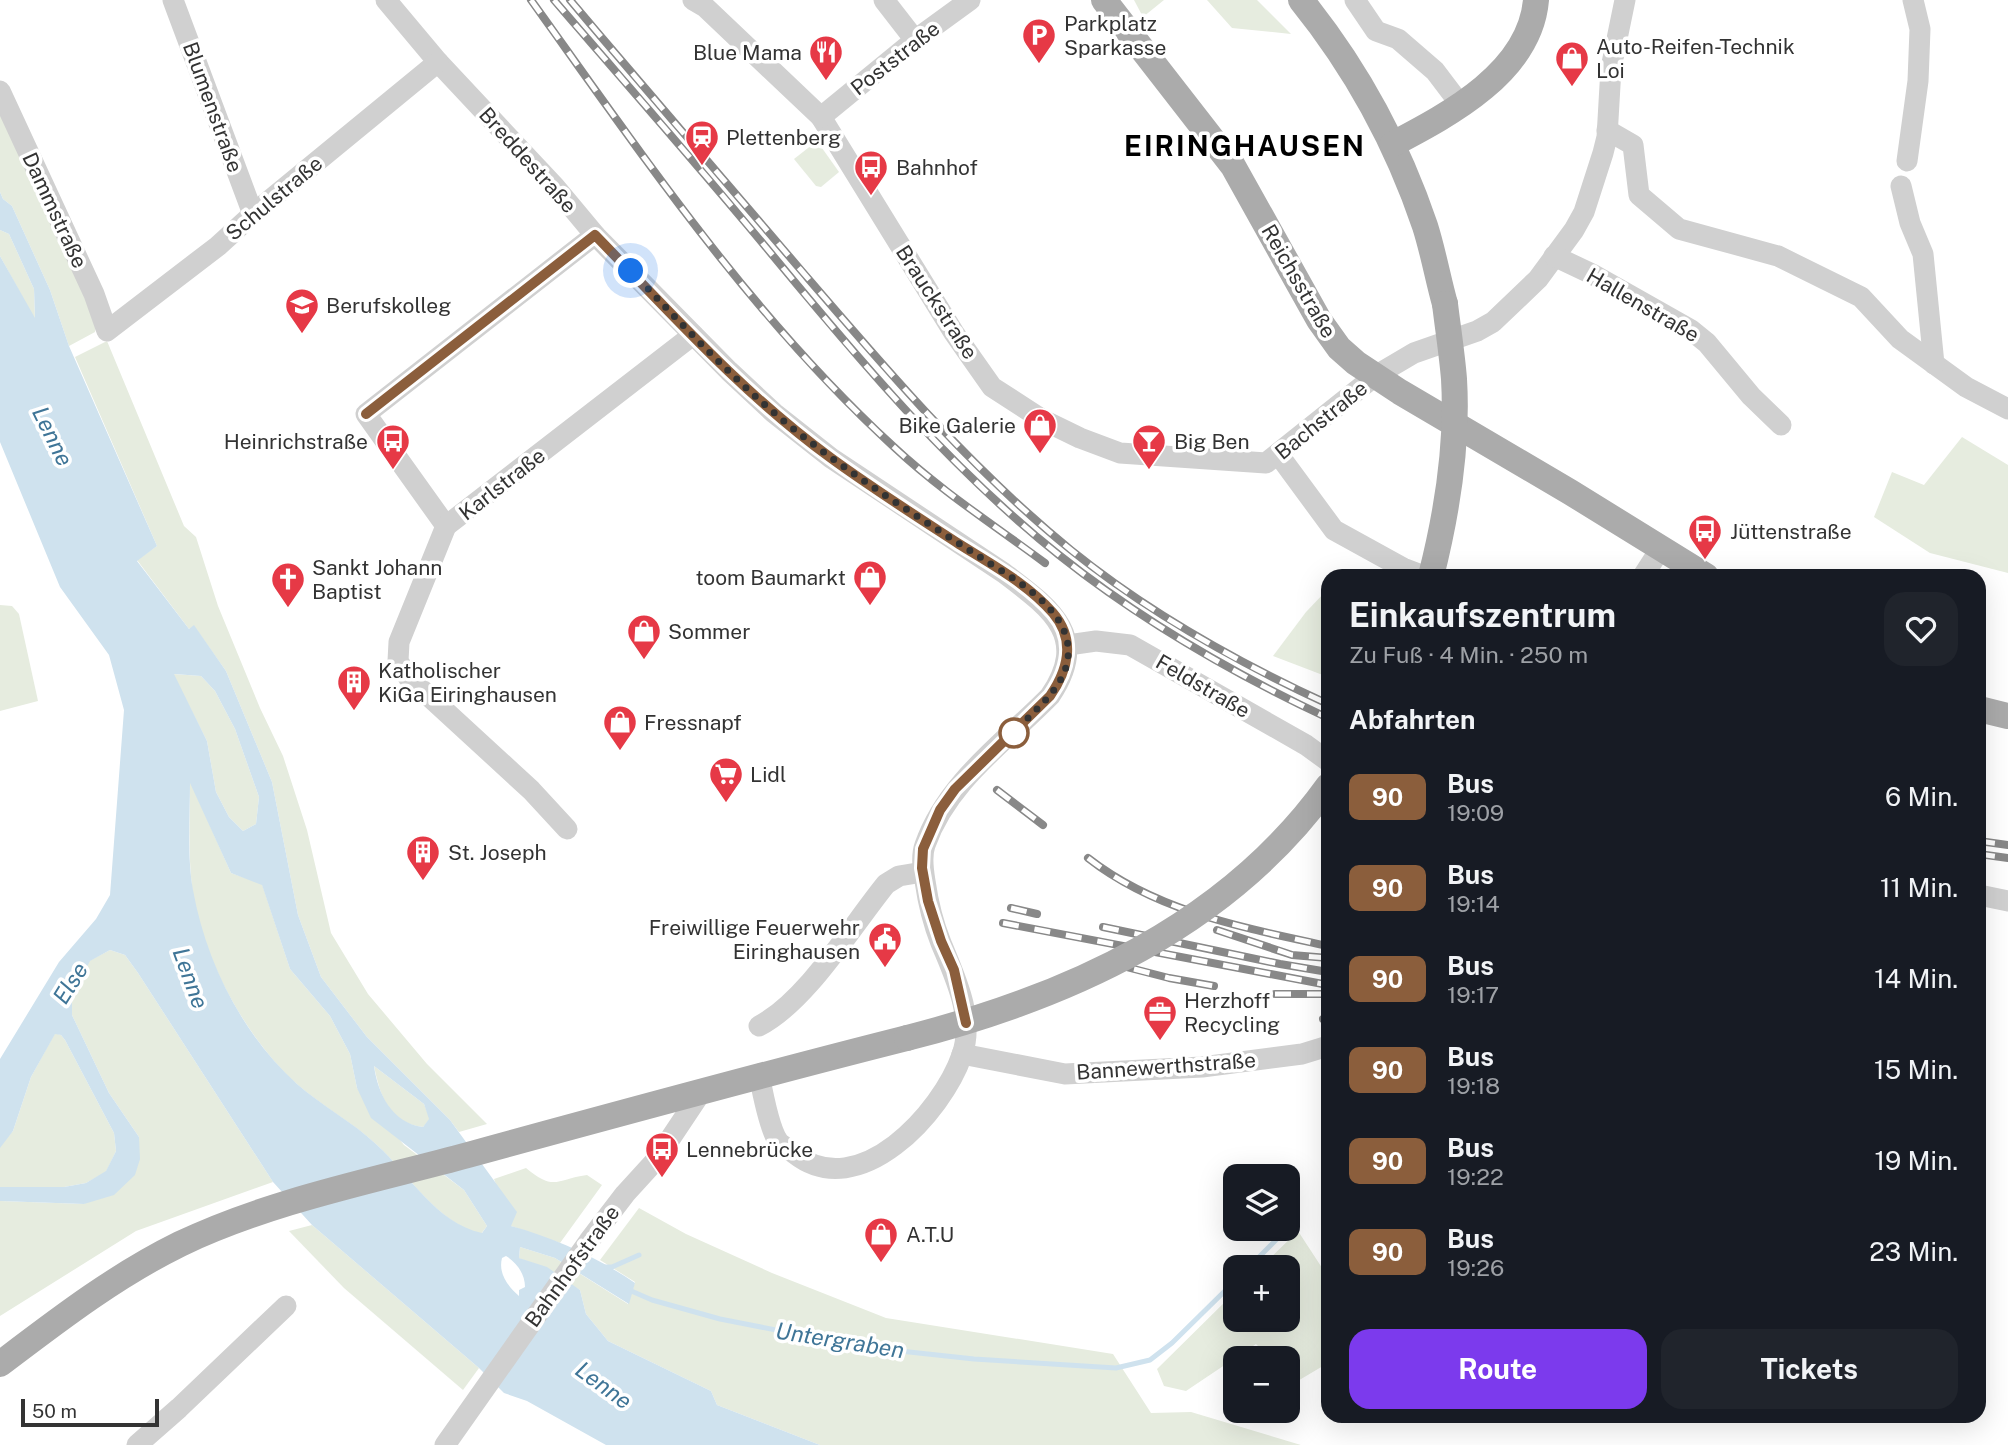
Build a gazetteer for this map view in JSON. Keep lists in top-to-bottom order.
{
  "streets": {
    "main road": ["Reichsstraße"],
    "street": [
      "Poststraße",
      "Blumenstraße",
      "Breddestraße",
      "Schulstraße",
      "Dammstraße",
      "Brauckstraße",
      "Hallenstraße",
      "Bachstraße",
      "Karlstraße",
      "Feldstraße",
      "Bannewerthstraße",
      "Bahnhofstraße"
    ]
  },
  "crossings": [
    ["Poststraße", "Brauckstraße"],
    ["Blumenstraße", "Schulstraße"],
    ["Breddestraße", "Schulstraße"],
    ["Breddestraße", "Karlstraße"],
    ["Breddestraße", "Feldstraße"],
    ["Schulstraße", "Dammstraße"],
    ["Reichsstraße", "Bachstraße"],
    ["Brauckstraße", "Bachstraße"]
  ],
  "districts": ["EIRINGHAUSEN"],
  "water": ["Lenne", "Else", "Untergraben"],
  "places": {
    "parking": ["Parkplatz Sparkasse"],
    "restaurant": ["Blue Mama"],
    "shop": [
      "Auto-Reifen-Technik Loi",
      "Bike Galerie",
      "toom Baumarkt",
      "Sommer",
      "Fressnapf",
      "A.T.U"
    ],
    "station": ["Plettenberg"],
    "bus stop": [
      "Bahnhof",
      "Heinrichstraße",
      "Jüttenstraße",
      "Lennebrücke"
    ],
    "school or university": ["Berufskolleg"],
    "bar": ["Big Ben"],
    "church": ["Sankt Johann Baptist"],
    "building": ["Katholischer KiGa Eiringhausen", "St. Joseph"],
    "supermarket": ["Lidl"],
    "public building": ["Freiwillige Feuerwehr Eiringhausen"],
    "office": ["Herzhoff Recycling"]
  },
  "lines": ["bus line 90"],
  "scale_bar": "50 m",
  "page": {
    "heading": [
      ["Einkaufszentrum", "Zu Fuß · 4 Min. · 250 m"],
      "Abfahrten"
    ],
    "list": [
      {
        "mark": "90",
        "name": "Bus",
        "note": "19:09",
        "value": "6 Min."
      },
      {
        "mark": "90",
        "name": "Bus",
        "note": "19:14",
        "value": "11 Min."
      },
      {
        "mark": "90",
        "name": "Bus",
        "note": "19:17",
        "value": "14 Min."
      },
      {
        "mark": "90",
        "name": "Bus",
        "note": "19:18",
        "value": "15 Min."
      },
      {
        "mark": "90",
        "name": "Bus",
        "note": "19:22",
        "value": "19 Min."
      },
      {
        "mark": "90",
        "name": "Bus",
        "note": "19:26",
        "value": "23 Min."
      }
    ],
    "map_buttons": ["+", "−"],
    "buttons": ["Route", "Tickets"],
    "scale": "50 m"
  }
}
